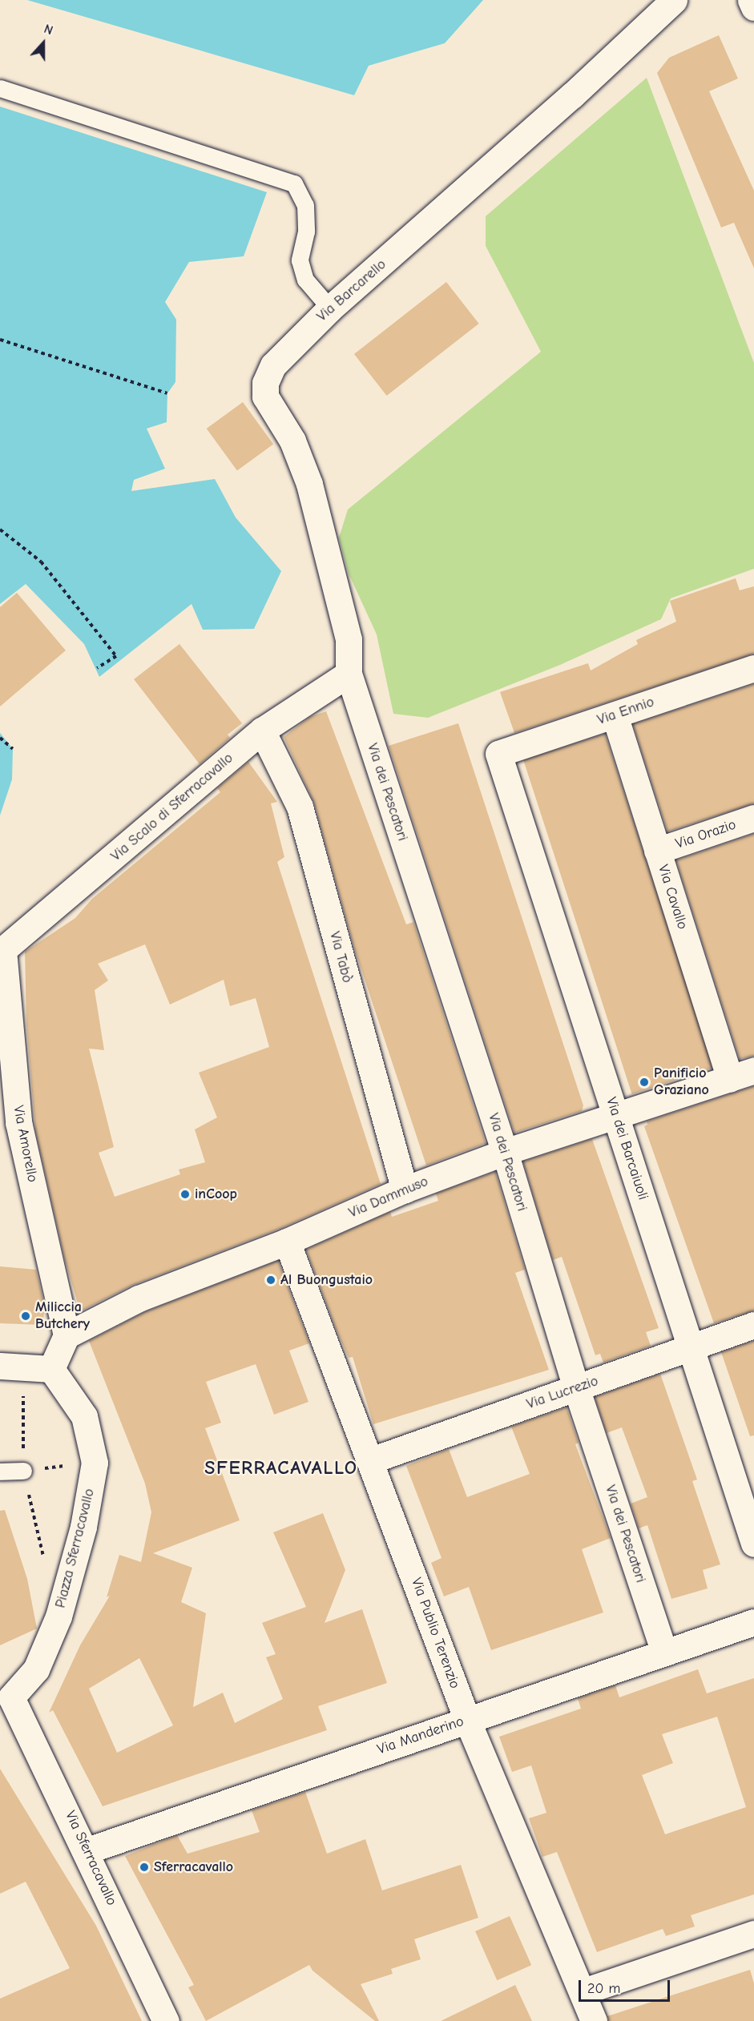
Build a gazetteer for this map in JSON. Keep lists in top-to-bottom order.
{
  "streets": {
    "street": [
      "Via Barcarello",
      "Via Ennio",
      "Via dei Pescatori",
      "Via Scalo di Sferracavallo",
      "Via Orazio",
      "Via Cavallo",
      "Via Tabò",
      "Via Amorello",
      "Via dei Barcaiuoli",
      "Via Dammuso",
      "Via Lucrezio",
      "Piazza Sferracavallo",
      "Via Publio Terenzio",
      "Via Manderino",
      "Via Sferracavallo"
    ]
  },
  "crossings": [
    ["Via Barcarello", "Via dei Pescatori"],
    ["Via Barcarello", "Via Scalo di Sferracavallo"],
    ["Via Ennio", "Via Cavallo"],
    ["Via Ennio", "Via dei Barcaiuoli"],
    ["Via dei Pescatori", "Via Scalo di Sferracavallo"],
    ["Via dei Pescatori", "Via Dammuso"],
    ["Via dei Pescatori", "Via Lucrezio"],
    ["Via dei Pescatori", "Via Manderino"],
    ["Via Scalo di Sferracavallo", "Via Tabò"],
    ["Via Scalo di Sferracavallo", "Via Amorello"],
    ["Via Orazio", "Via Cavallo"],
    ["Via Cavallo", "Via Dammuso"],
    ["Via Tabò", "Via Dammuso"],
    ["Via Amorello", "Via Dammuso"],
    ["Via dei Barcaiuoli", "Via Dammuso"],
    ["Via dei Barcaiuoli", "Via Lucrezio"],
    ["Via Dammuso", "Via Publio Terenzio"],
    ["Via Lucrezio", "Via Publio Terenzio"],
    ["Piazza Sferracavallo", "Via Sferracavallo"],
    ["Via Publio Terenzio", "Via Manderino"],
    ["Via Manderino", "Via Sferracavallo"]
  ],
  "districts": ["SFERRACAVALLO"],
  "places": [
    "Panificio Graziano",
    "inCoop",
    "Al Buongustaio",
    "Miliccia Butchery",
    "Sferracavallo"
  ],
  "scale_bar": "20 m",
  "north": "top"
}
